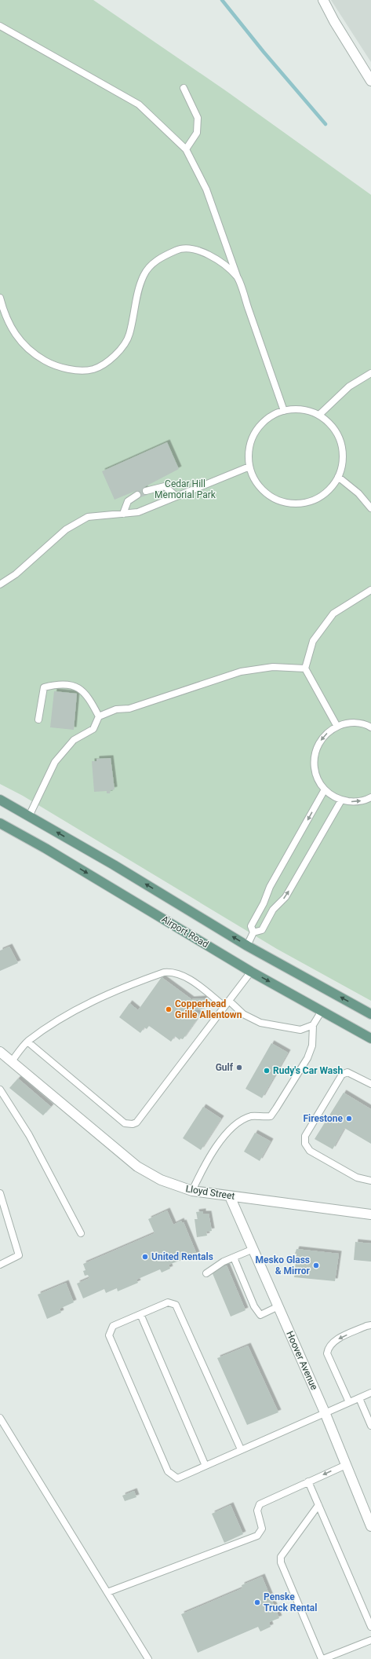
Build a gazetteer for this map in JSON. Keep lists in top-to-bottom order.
{
  "streets": {
    "main road": ["Airport Road"],
    "street": ["Lloyd Street", "Hoover Avenue"]
  },
  "crossings": [
    ["Lloyd Street", "Hoover Avenue"]
  ],
  "parks": ["Cedar Hill Memorial Park"],
  "places": [
    "Copperhead Grille Allentown",
    "Gulf",
    "Rudy's Car Wash",
    "Firestone",
    "United Rentals",
    "Mesko Glass & Mirror",
    "Penske Truck Rental"
  ]
}
